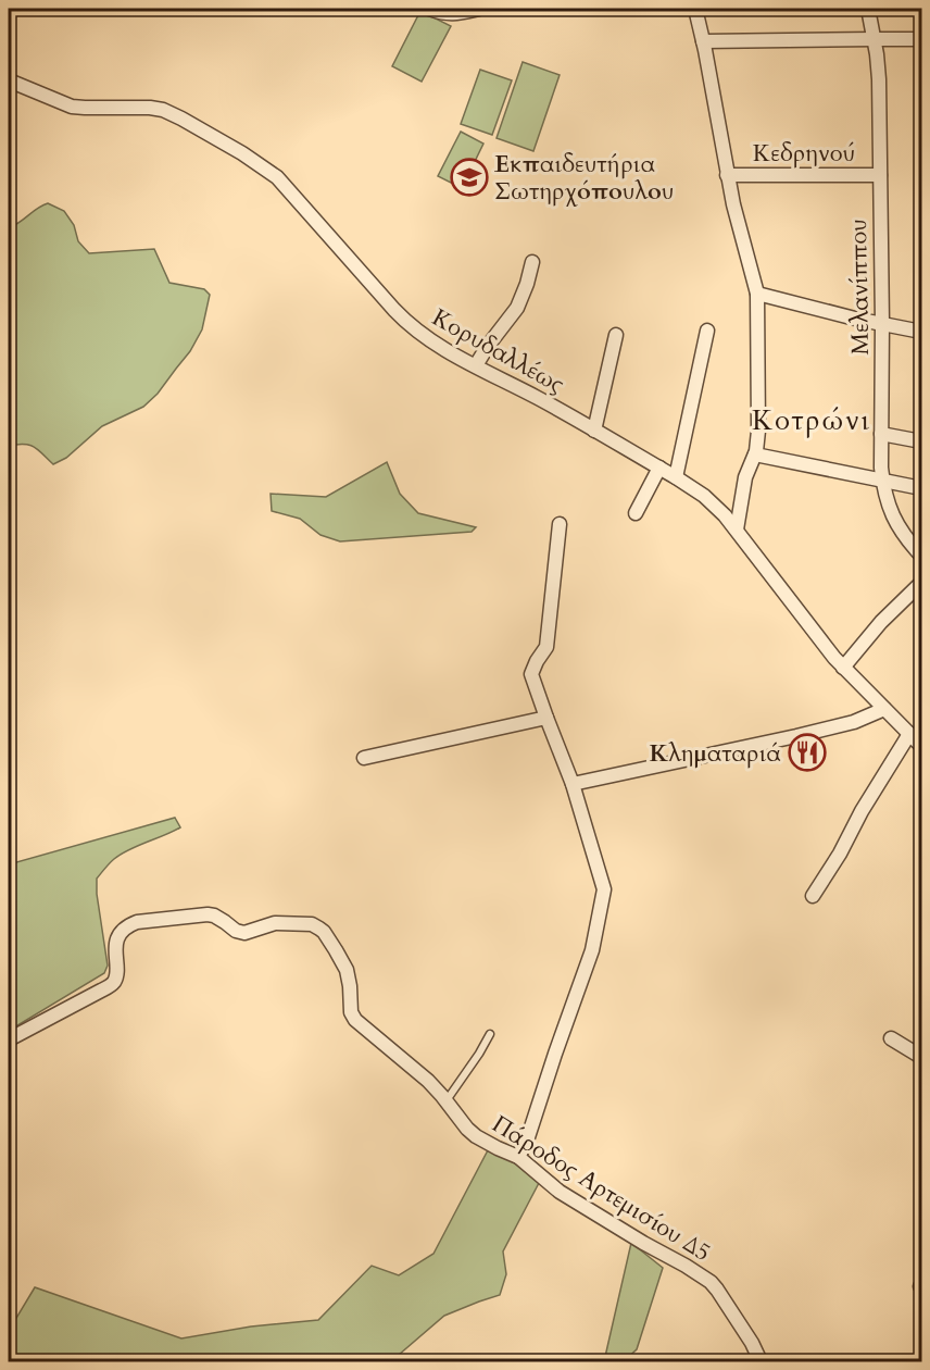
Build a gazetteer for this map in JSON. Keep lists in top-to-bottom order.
{
  "streets": {
    "street": [
      "Κεδρηνού",
      "Μελανίππου",
      "Κορυδαλλέως",
      "Πάροδος Αρτεμισίου Δ5"
    ]
  },
  "crossings": [
    ["Κεδρηνού", "Μελανίππου"]
  ],
  "districts": ["Κοτρώνι"],
  "places": {
    "school or university": ["Εκπαιδευτήρια Σωτηρχόπουλου"],
    "restaurant": ["Κληματαριά"]
  }
}
